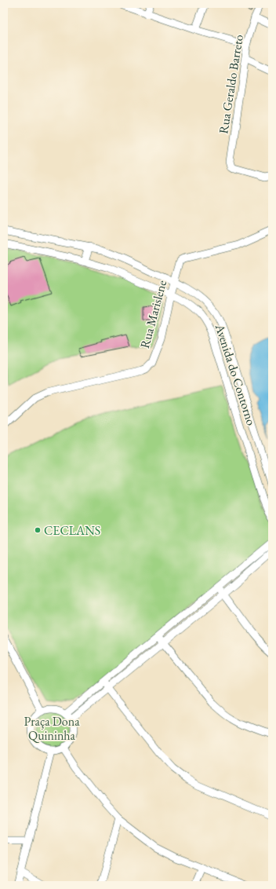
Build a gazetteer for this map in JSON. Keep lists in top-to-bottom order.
{
  "streets": {
    "street": ["Rua Geraldo Barreto", "Rua Marislene", "Avenida do Contorno"]
  },
  "crossings": [
    ["Rua Marislene", "Avenida do Contorno"]
  ],
  "parks": ["Praça Dona Quininha"],
  "places": ["CECLANS"]
}
